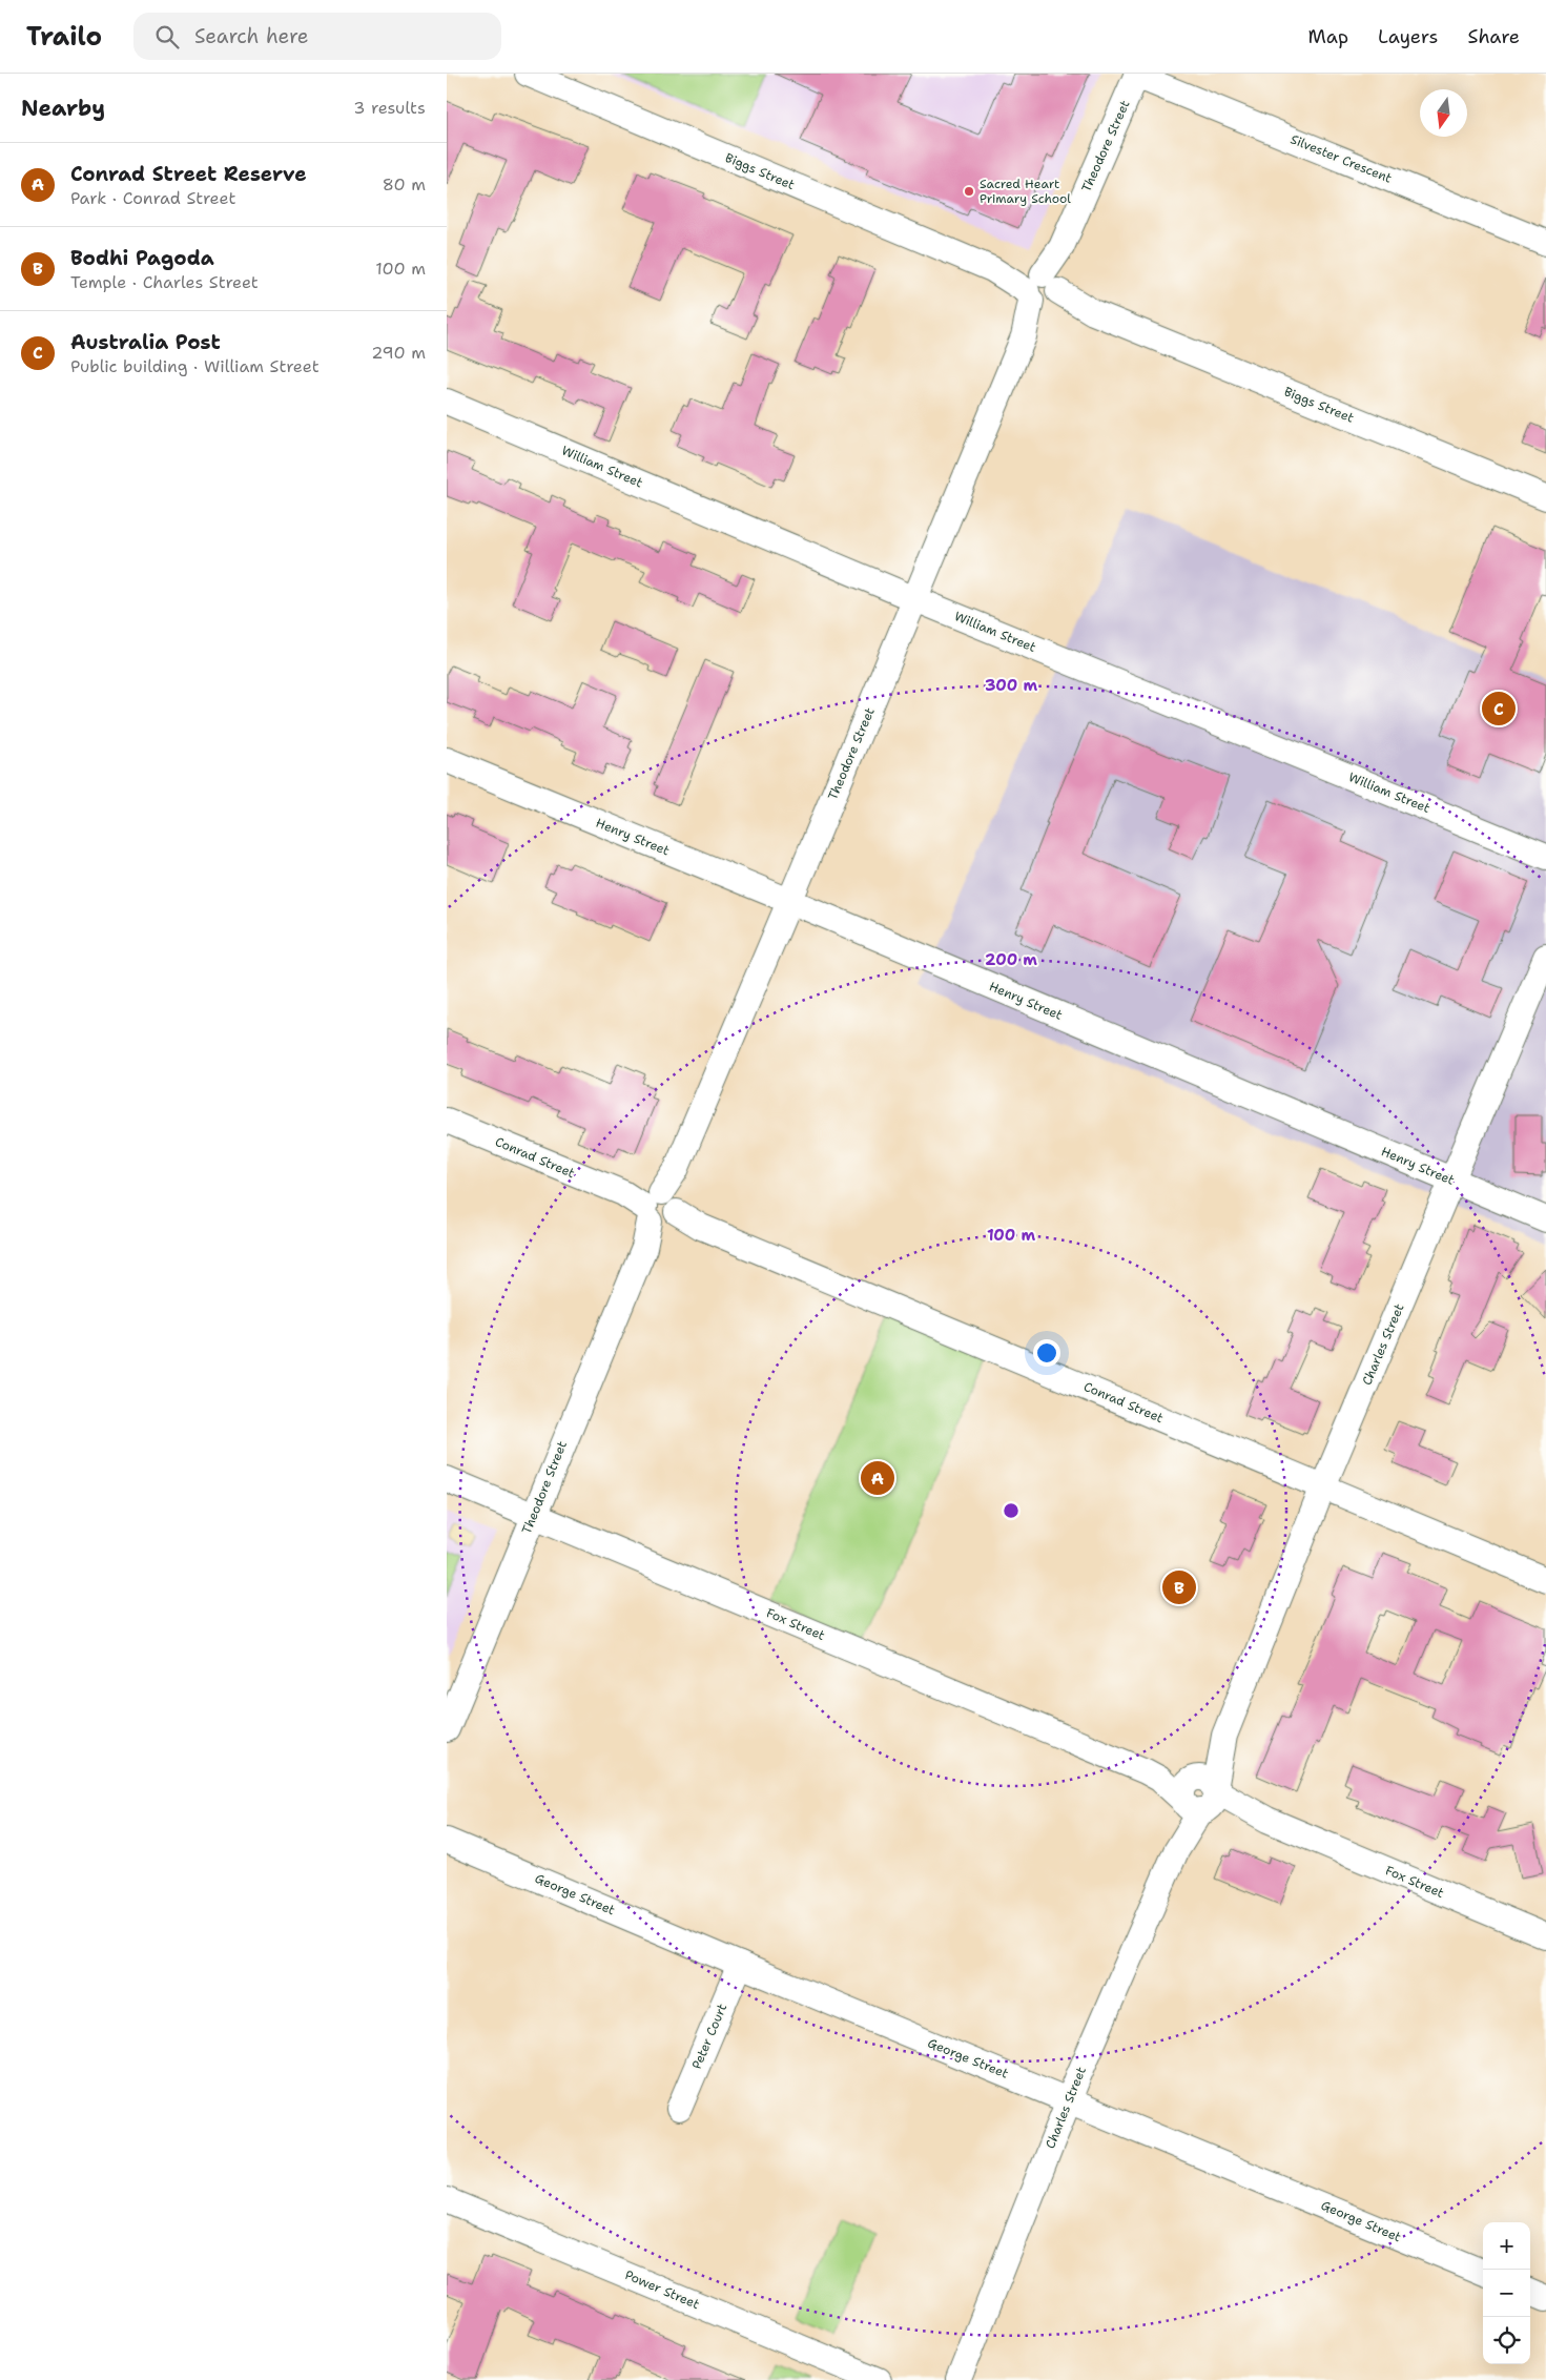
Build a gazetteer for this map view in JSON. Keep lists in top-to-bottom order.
{
  "streets": {
    "street": [
      "Theodore Street",
      "Silvester Crescent",
      "Biggs Street",
      "William Street",
      "Henry Street",
      "Conrad Street",
      "Charles Street",
      "Fox Street",
      "George Street",
      "Peter Court",
      "Power Street"
    ]
  },
  "crossings": [
    ["Theodore Street", "Silvester Crescent"],
    ["Theodore Street", "Biggs Street"],
    ["Theodore Street", "William Street"],
    ["Theodore Street", "Henry Street"],
    ["Theodore Street", "Conrad Street"],
    ["Theodore Street", "Fox Street"],
    ["Henry Street", "Charles Street"],
    ["Conrad Street", "Charles Street"],
    ["Charles Street", "Fox Street"],
    ["Charles Street", "George Street"],
    ["George Street", "Peter Court"]
  ],
  "places": ["Sacred Heart Primary School"],
  "north": "bottom",
  "page": {
    "header": "Trailo",
    "search": "Search here",
    "nav": ["Map", "Layers", "Share"],
    "heading": ["Nearby", "3 results"],
    "list": [
      {
        "mark": "A",
        "name": "Conrad Street Reserve",
        "note": "Park · Conrad Street",
        "value": "80 m"
      },
      {
        "mark": "B",
        "name": "Bodhi Pagoda",
        "note": "Temple · Charles Street",
        "value": "100 m"
      },
      {
        "mark": "C",
        "name": "Australia Post",
        "note": "Public building · William Street",
        "value": "290 m"
      }
    ],
    "pins": ["C", "A", "B"],
    "map_buttons": ["+", "−"]
  },
  "rings": ["300 m", "200 m", "100 m"]
}
